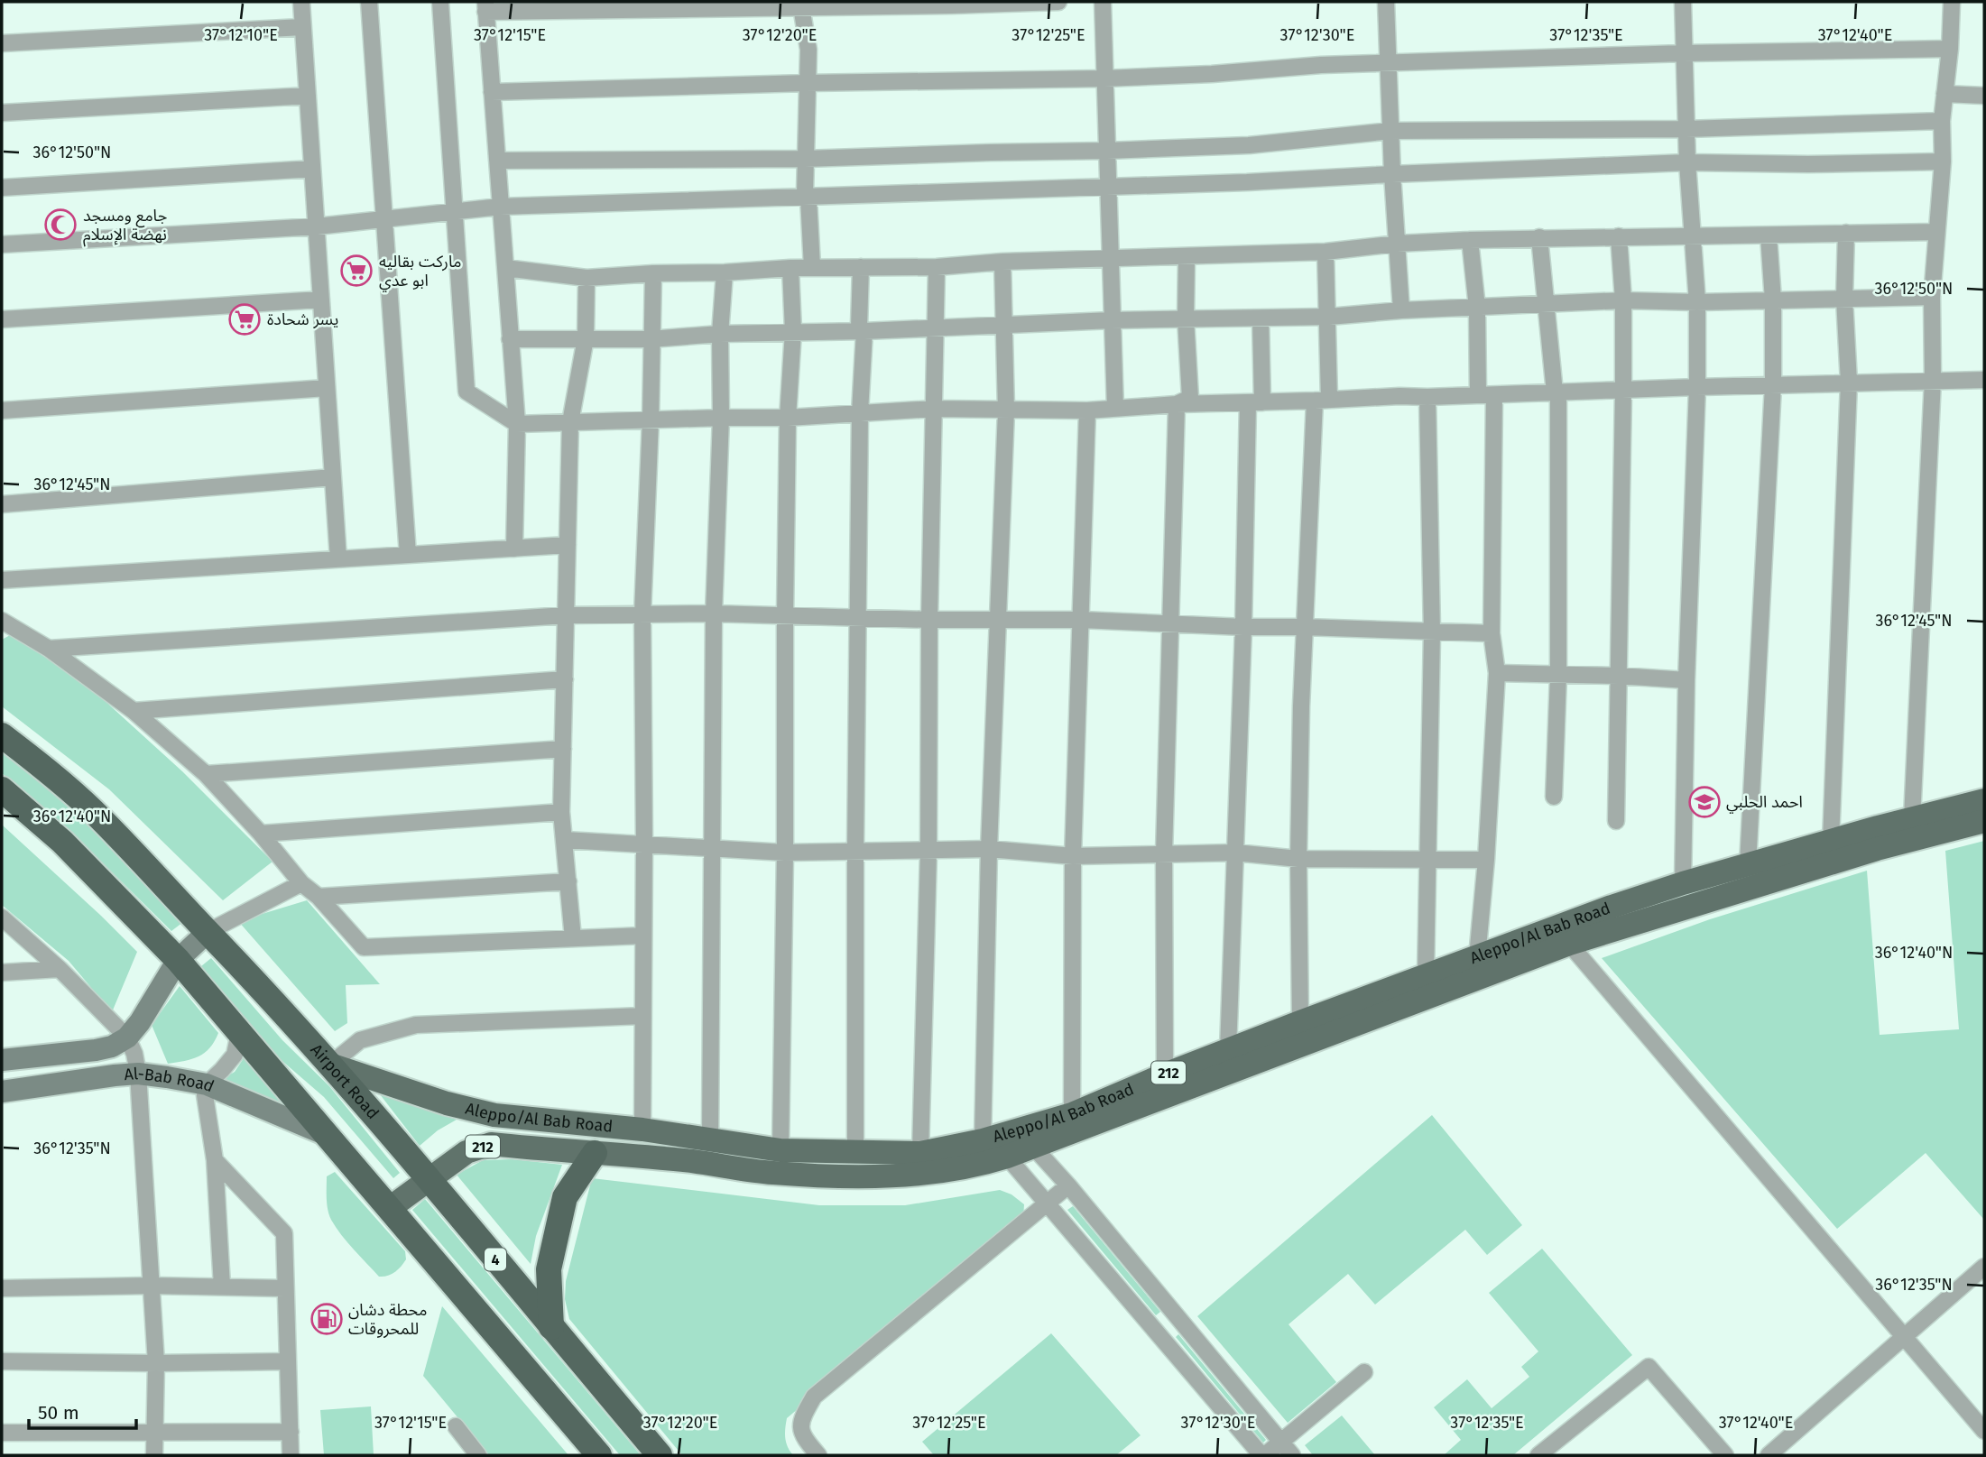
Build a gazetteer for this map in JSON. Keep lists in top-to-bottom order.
{
  "streets": {
    "highway": ["Airport Road", "4"],
    "main road": ["Aleppo/Al Bab Road", "212", "Al-Bab Road"]
  },
  "crossings": [
    ["Aleppo/Al Bab Road", "Airport Road"]
  ],
  "places": {
    "mosque": ["جامع ومسجد نهضة الإسلام"],
    "supermarket": ["ماركت بقاليه ابو عدي", "يسر شحادة"],
    "school or university": ["احمد الحلبي"],
    "fuel station": ["محطة دشان للمحروقات"]
  },
  "scale_bar": "50 m",
  "coordinates": [
    "37°12'10\"E",
    "37°12'15\"E",
    "37°12'20\"E",
    "37°12'25\"E",
    "37°12'30\"E",
    "37°12'35\"E",
    "37°12'40\"E",
    "36°12'50\"N",
    "36°12'45\"N",
    "36°12'40\"N",
    "36°12'35\"N"
  ]
}
